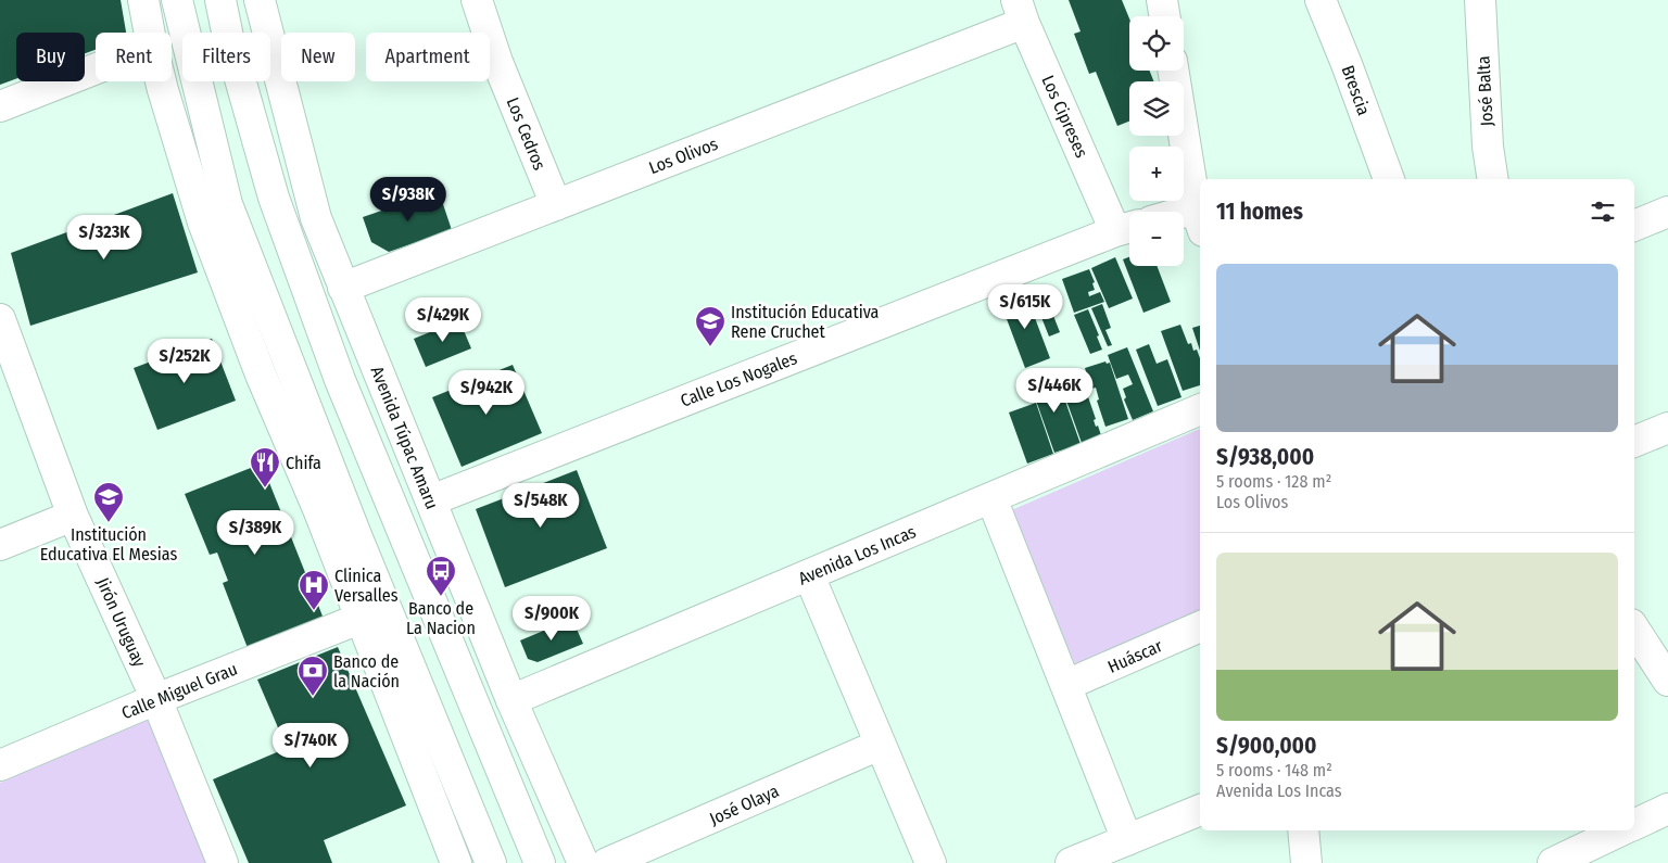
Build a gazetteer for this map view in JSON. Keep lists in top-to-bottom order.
{
  "streets": {
    "main road": [
      "Brescia",
      "José Balta",
      "Los Cipreses",
      "Los Cedros",
      "Los Olivos",
      "Calle Los Nogales",
      "Avenida Túpac Amaru",
      "Avenida Los Incas",
      "Jirón Uruguay",
      "Huáscar",
      "Calle Miguel Grau",
      "José Olaya"
    ]
  },
  "crossings": [
    ["Los Cipreses", "Los Olivos"],
    ["Los Cipreses", "Calle Los Nogales"],
    ["Los Cedros", "Los Olivos"],
    ["Los Olivos", "Avenida Túpac Amaru"],
    ["Calle Los Nogales", "Avenida Túpac Amaru"],
    ["Avenida Túpac Amaru", "Avenida Los Incas"],
    ["Jirón Uruguay", "Calle Miguel Grau"]
  ],
  "places": {
    "school or university": ["Institución Educativa Rene Cruchet", "Institución Educativa El Mesias"],
    "restaurant": ["Chifa"],
    "bus stop": ["Banco de La Nacion"],
    "hospital": ["Clinica Versalles"],
    "bank": ["Banco de la Nación"]
  },
  "page": {
    "map_buttons": ["+", "−"],
    "chip": [
      "Buy",
      "Rent",
      "Filters",
      "New",
      "Apartment"
    ],
    "price": [
      "S/938K",
      "S/323K",
      "S/615K",
      "S/429K",
      "S/252K",
      "S/446K",
      "S/942K",
      "S/548K",
      "S/389K",
      "S/900K",
      "S/740K"
    ],
    "heading": "11 homes",
    "list": [
      {
        "name": "S/938,000",
        "note": "5 rooms · 128 m² · Los Olivos"
      },
      {
        "name": "S/900,000",
        "note": "5 rooms · 148 m² · Avenida Los Incas"
      }
    ]
  }
}
